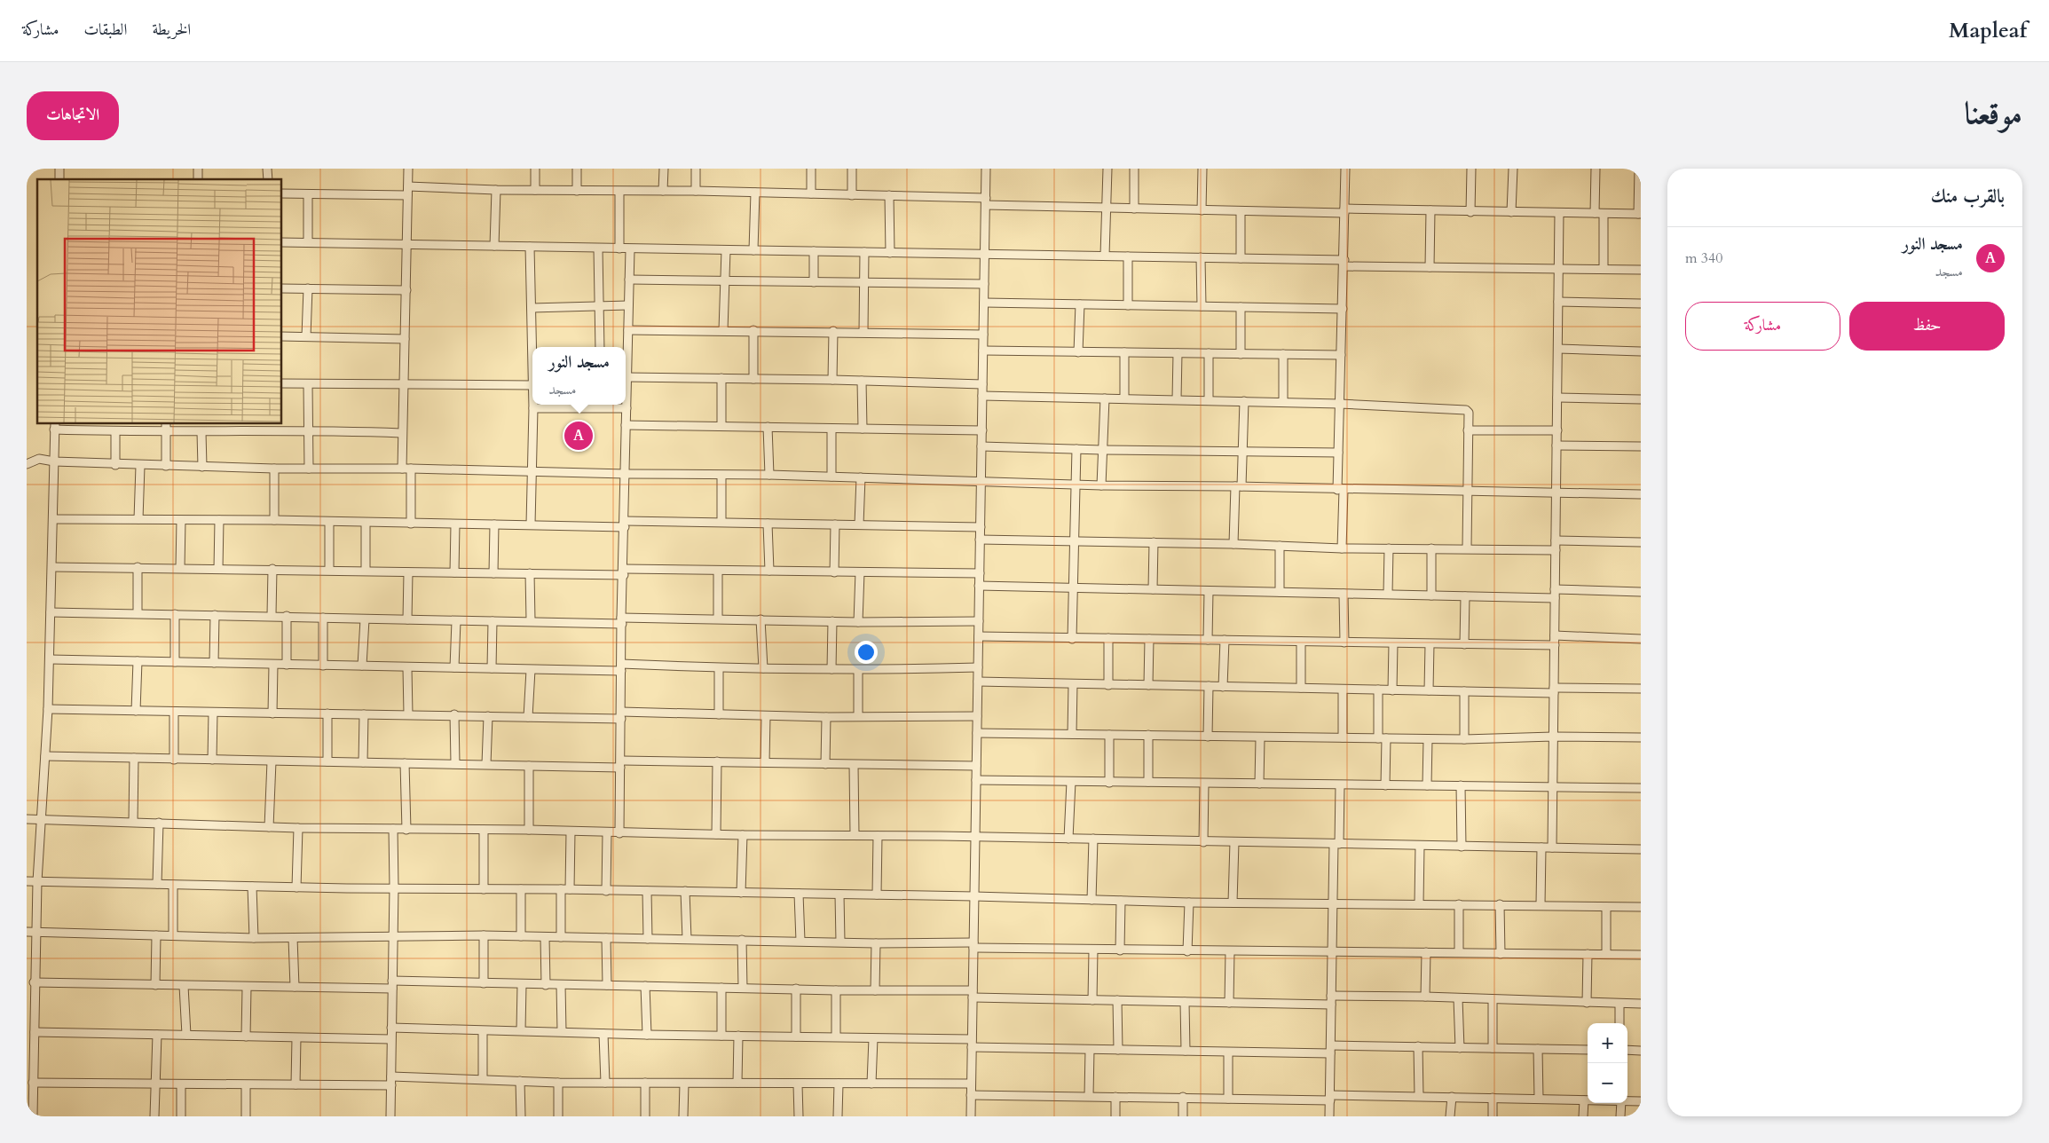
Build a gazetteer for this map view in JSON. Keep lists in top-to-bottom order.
{
  "page": {
    "header": "Mapleaf",
    "nav": ["الخريطة", "الطبقات", "مشاركة"],
    "title": "موقعنا",
    "buttons": [
      "الاتجاهات",
      ["حفظ", "مشاركة"]
    ],
    "heading": "بالقرب منك",
    "list": [
      {
        "mark": "A",
        "name": "مسجد النور",
        "note": "مسجد",
        "value": "340 m"
      }
    ],
    "popup": ["مسجد النور", "مسجد"],
    "pins": "A",
    "map_buttons": ["+", "−"]
  }
}
